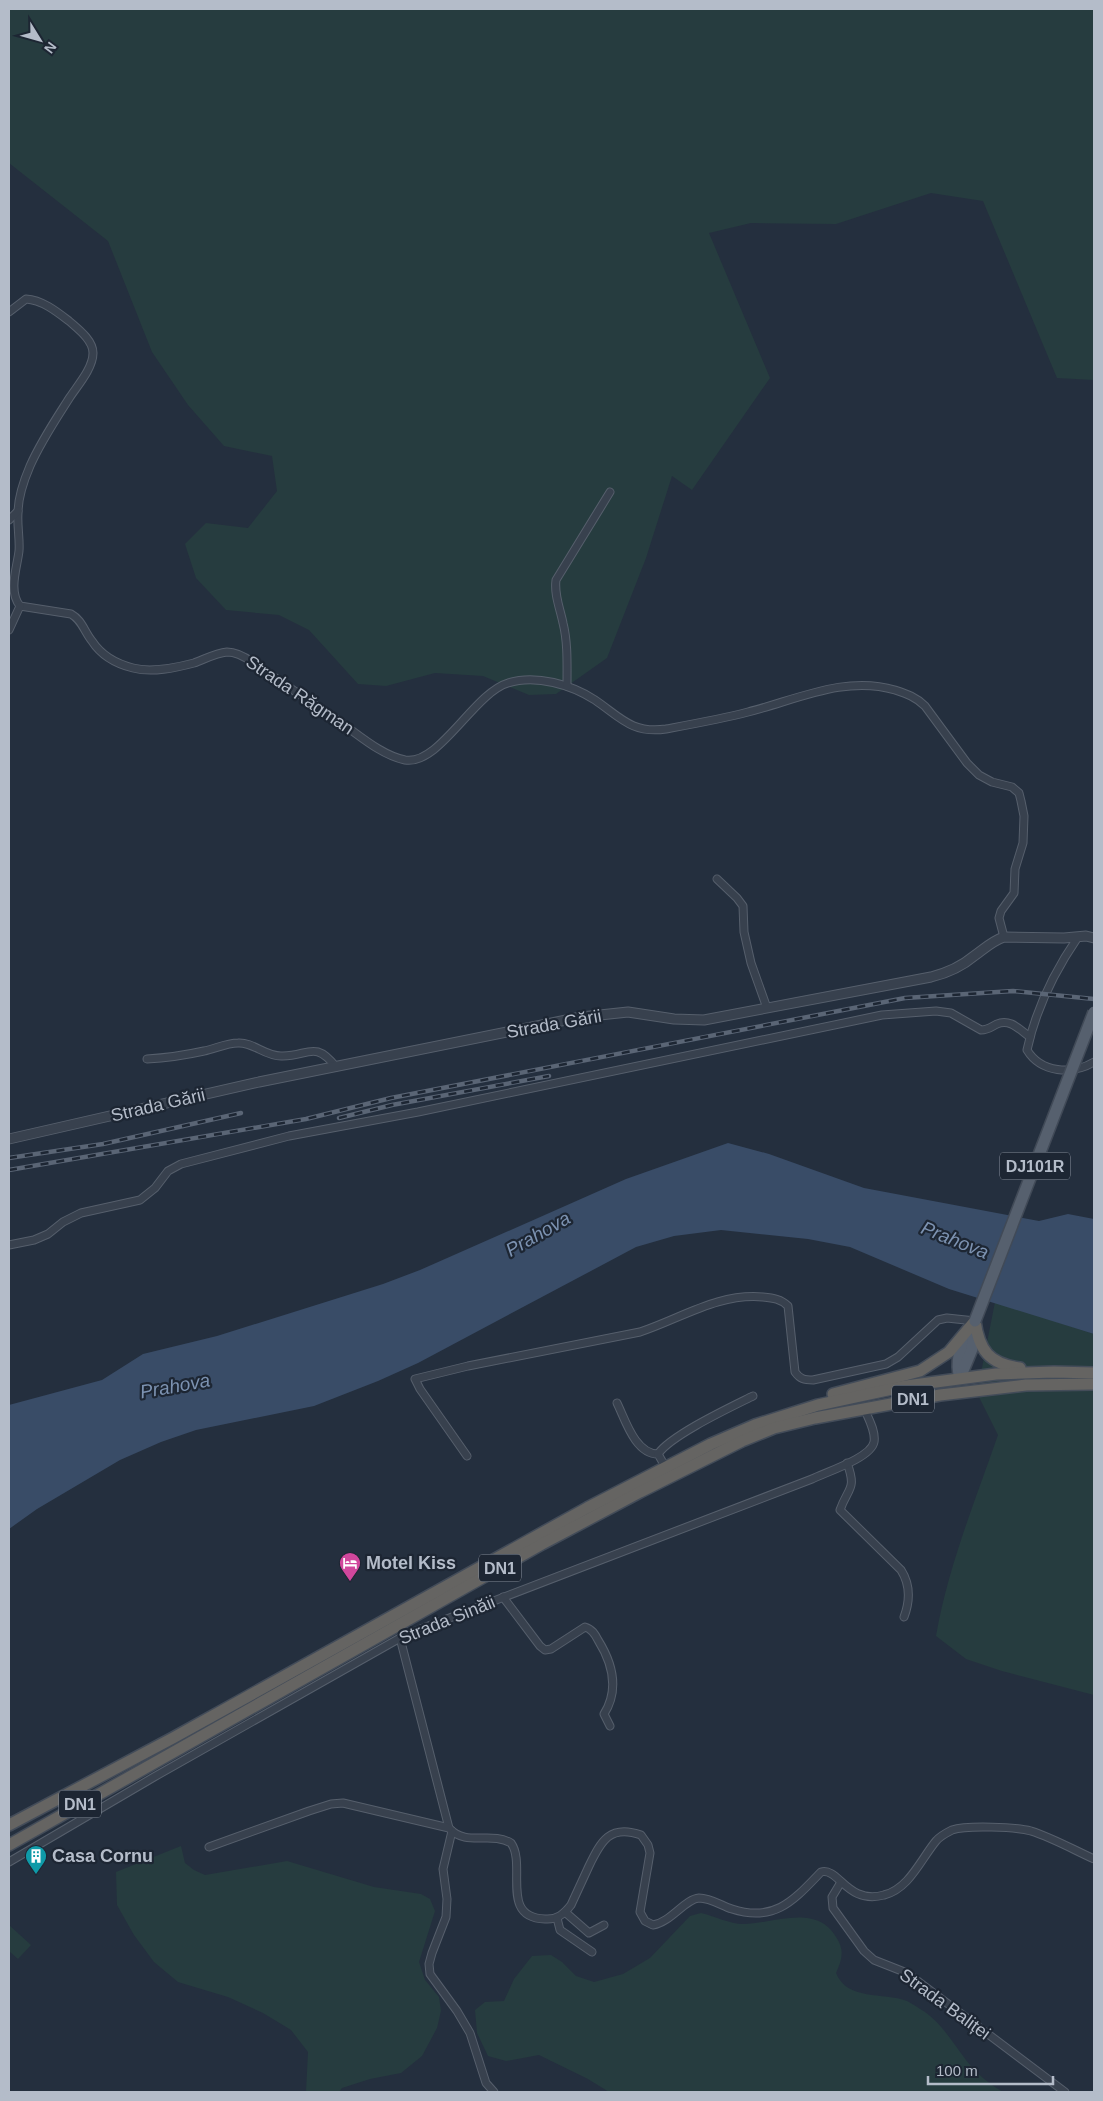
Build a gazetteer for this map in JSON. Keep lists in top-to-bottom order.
{
  "streets": {
    "highway": ["DN1"],
    "main road": ["DJ101R"],
    "street": [
      "Strada Răgman",
      "Strada Gării",
      "Strada Sinăii",
      "Strada Baliței"
    ]
  },
  "crossings": [
    ["Strada Răgman", "Strada Gării"],
    ["DJ101R", "DN1"],
    ["DN1", "Strada Sinăii"]
  ],
  "water": ["Prahova"],
  "places": {
    "hotel": ["Motel Kiss"],
    "building": ["Casa Cornu"]
  },
  "scale_bar": "100 m",
  "north": "bottom right"
}
